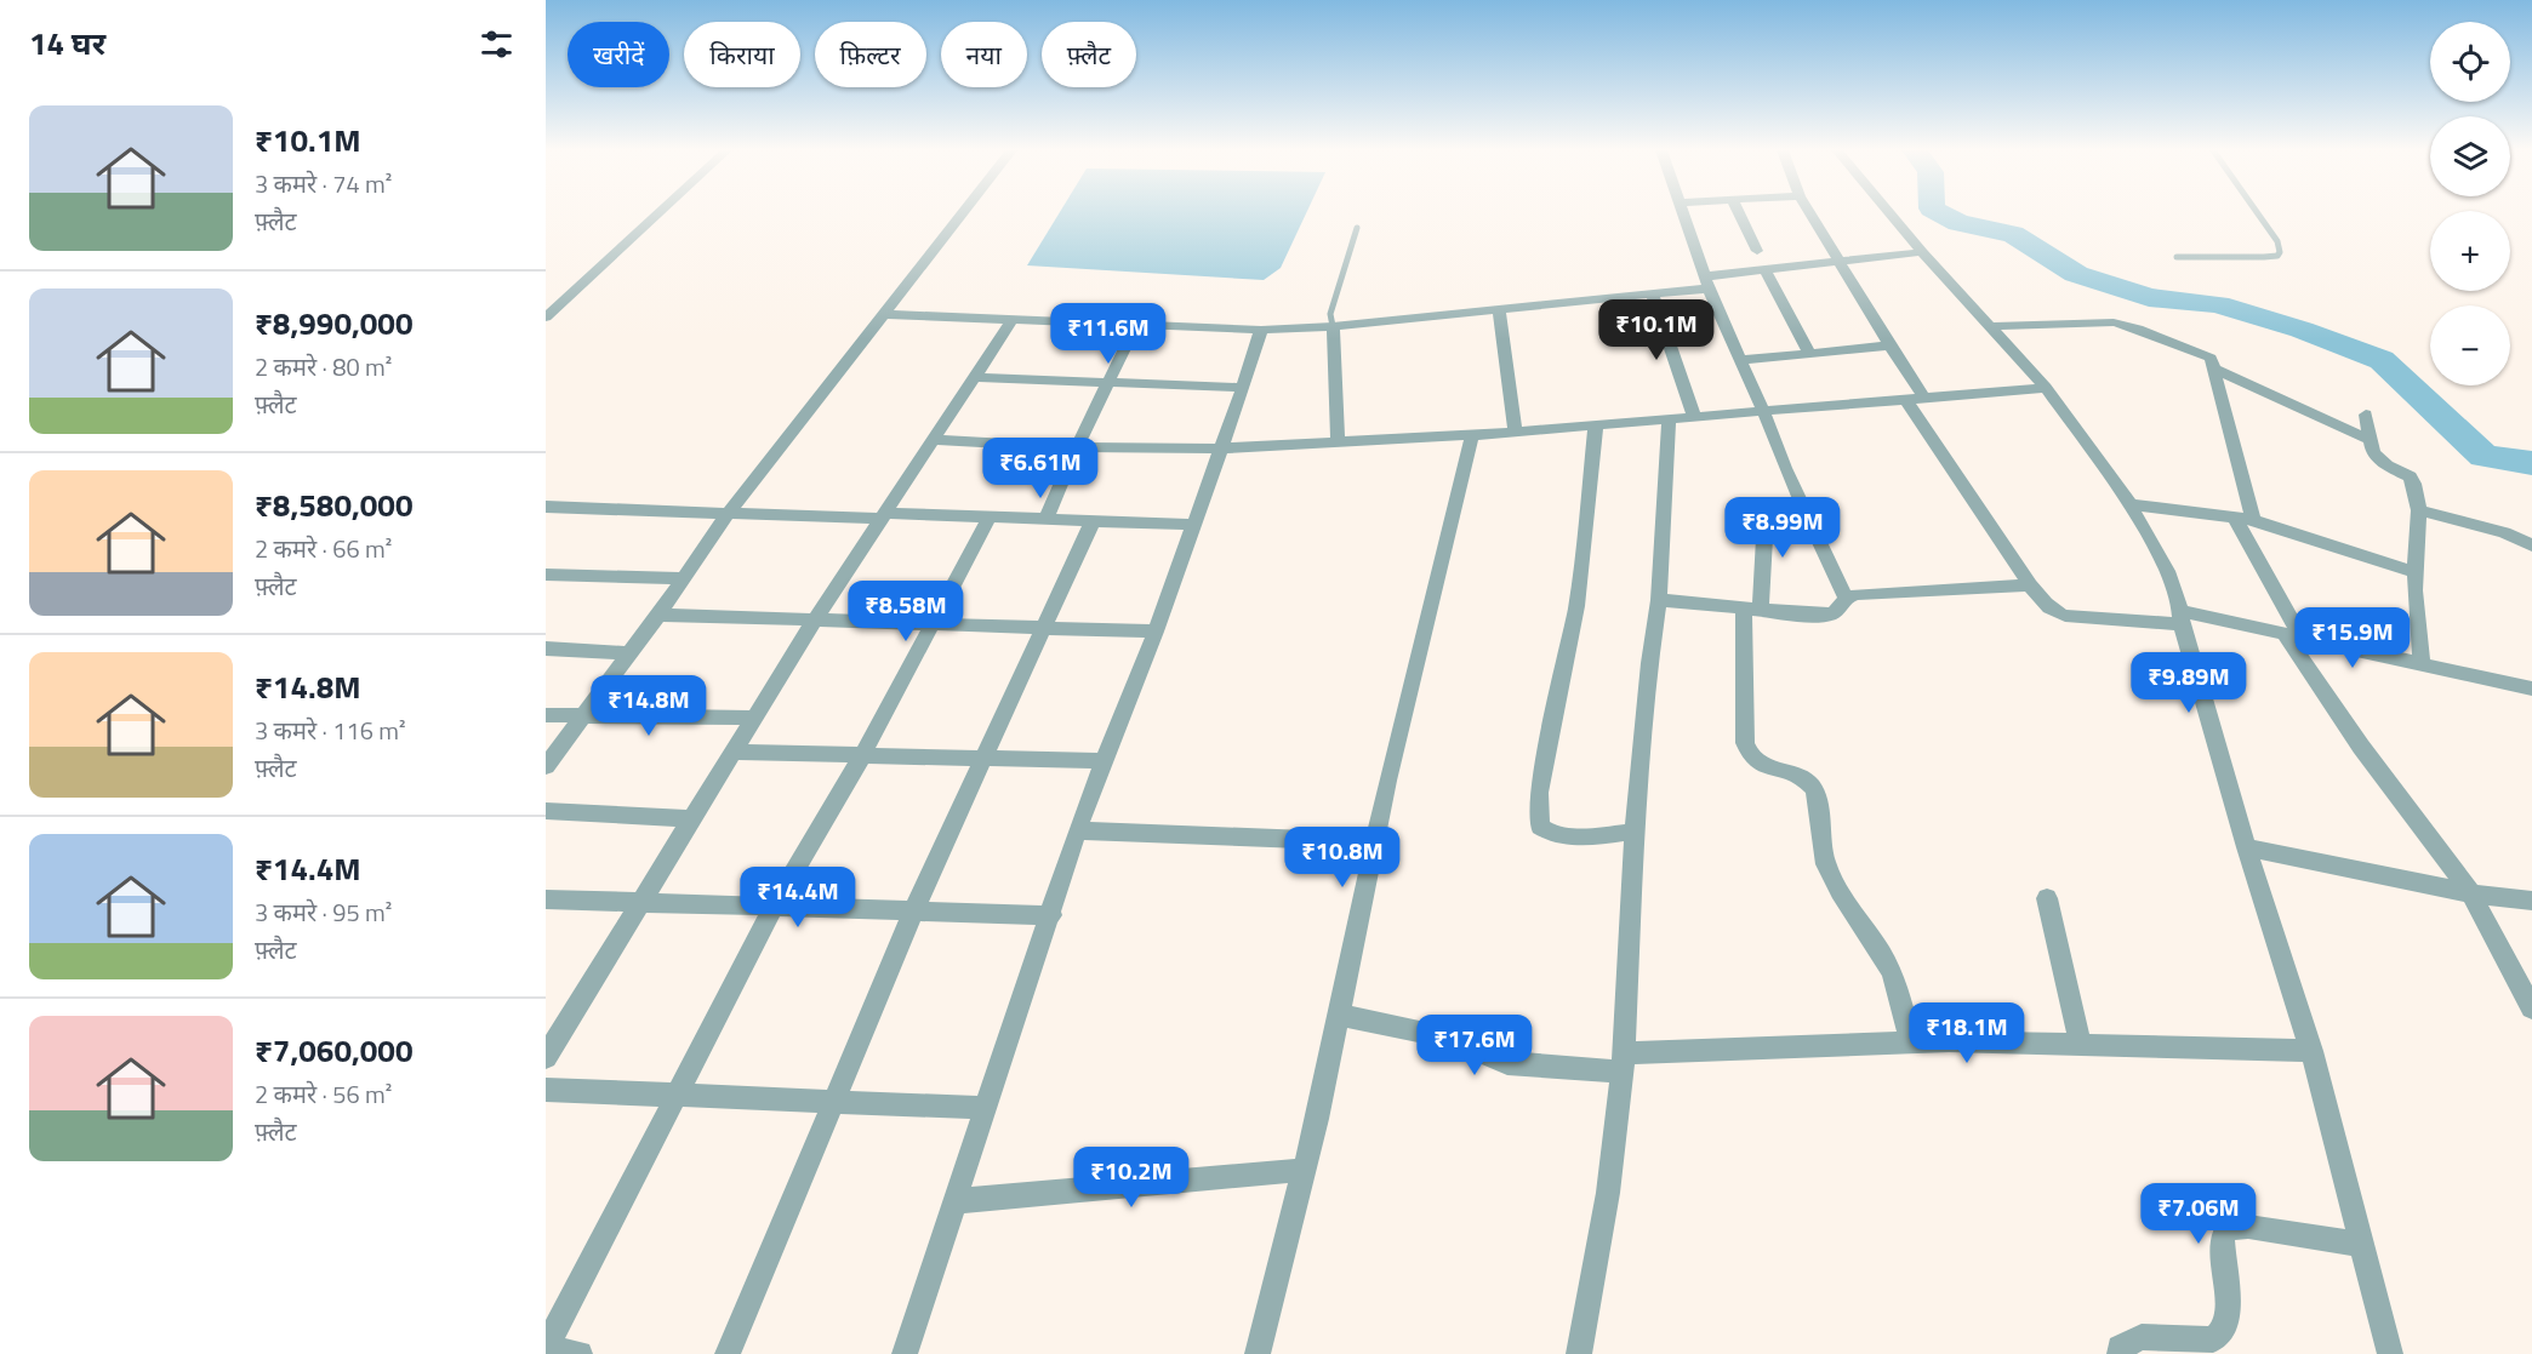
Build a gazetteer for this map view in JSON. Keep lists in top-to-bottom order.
{
  "page": {
    "heading": "14 घर",
    "map_buttons": ["+", "−"],
    "chip": [
      "खरीदें",
      "किराया",
      "फ़िल्टर",
      "नया",
      "फ़्लैट"
    ],
    "list": [
      {
        "name": "₹10.1M",
        "note": "3 कमरे · 74 m² · फ़्लैट"
      },
      {
        "name": "₹8,990,000",
        "note": "2 कमरे · 80 m² · फ़्लैट"
      },
      {
        "name": "₹8,580,000",
        "note": "2 कमरे · 66 m² · फ़्लैट"
      },
      {
        "name": "₹14.8M",
        "note": "3 कमरे · 116 m² · फ़्लैट"
      },
      {
        "name": "₹14.4M",
        "note": "3 कमरे · 95 m² · फ़्लैट"
      },
      {
        "name": "₹7,060,000",
        "note": "2 कमरे · 56 m² · फ़्लैट"
      }
    ],
    "price": [
      "₹10.1M",
      "₹11.6M",
      "₹6.61M",
      "₹8.99M",
      "₹8.58M",
      "₹15.9M",
      "₹9.89M",
      "₹14.8M",
      "₹10.8M",
      "₹14.4M",
      "₹18.1M",
      "₹17.6M",
      "₹10.2M",
      "₹7.06M"
    ]
  }
}
